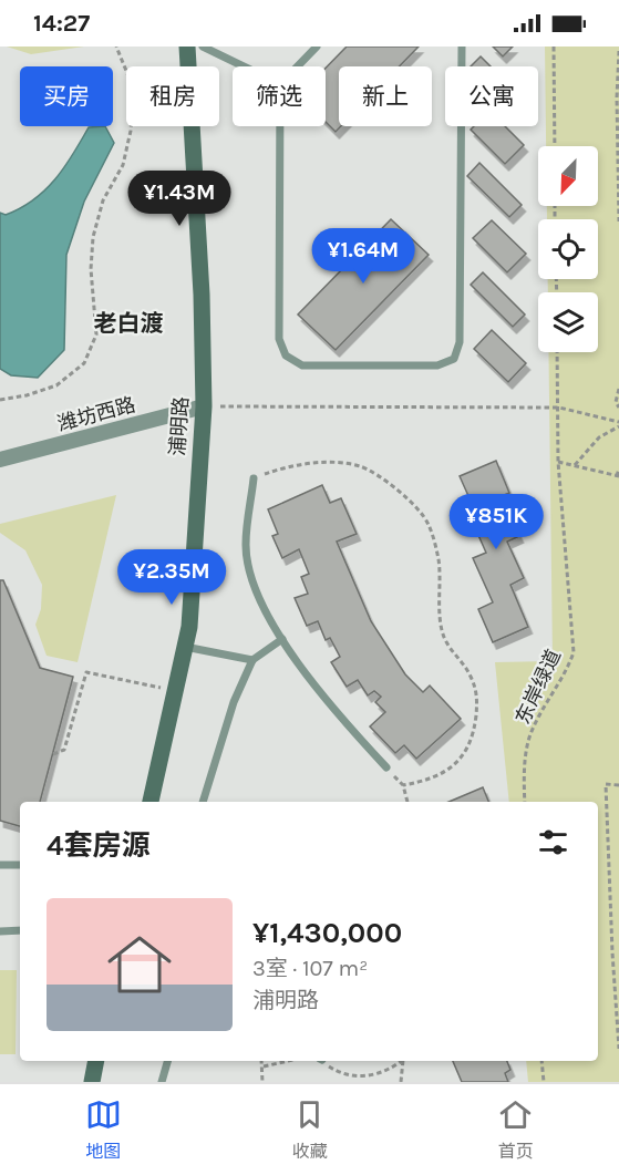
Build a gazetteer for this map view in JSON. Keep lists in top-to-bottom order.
{
  "streets": {
    "main road": ["浦明路"],
    "street": ["潍坊西路"],
    "path": ["东岸绿道"]
  },
  "crossings": [
    ["潍坊西路", "浦明路"]
  ],
  "districts": ["老白渡"],
  "north": "bottom left",
  "page": {
    "status": "14:27",
    "chip": [
      "买房",
      "租房",
      "筛选",
      "新上",
      "公寓"
    ],
    "price": [
      "¥1.43M",
      "¥1.64M",
      "¥851K",
      "¥2.35M"
    ],
    "heading": "4套房源",
    "list": [
      {
        "name": "¥1,430,000",
        "note": "3室 · 107 m² · 浦明路"
      }
    ],
    "tabs": ["地图", "收藏", "首页"]
  }
}
